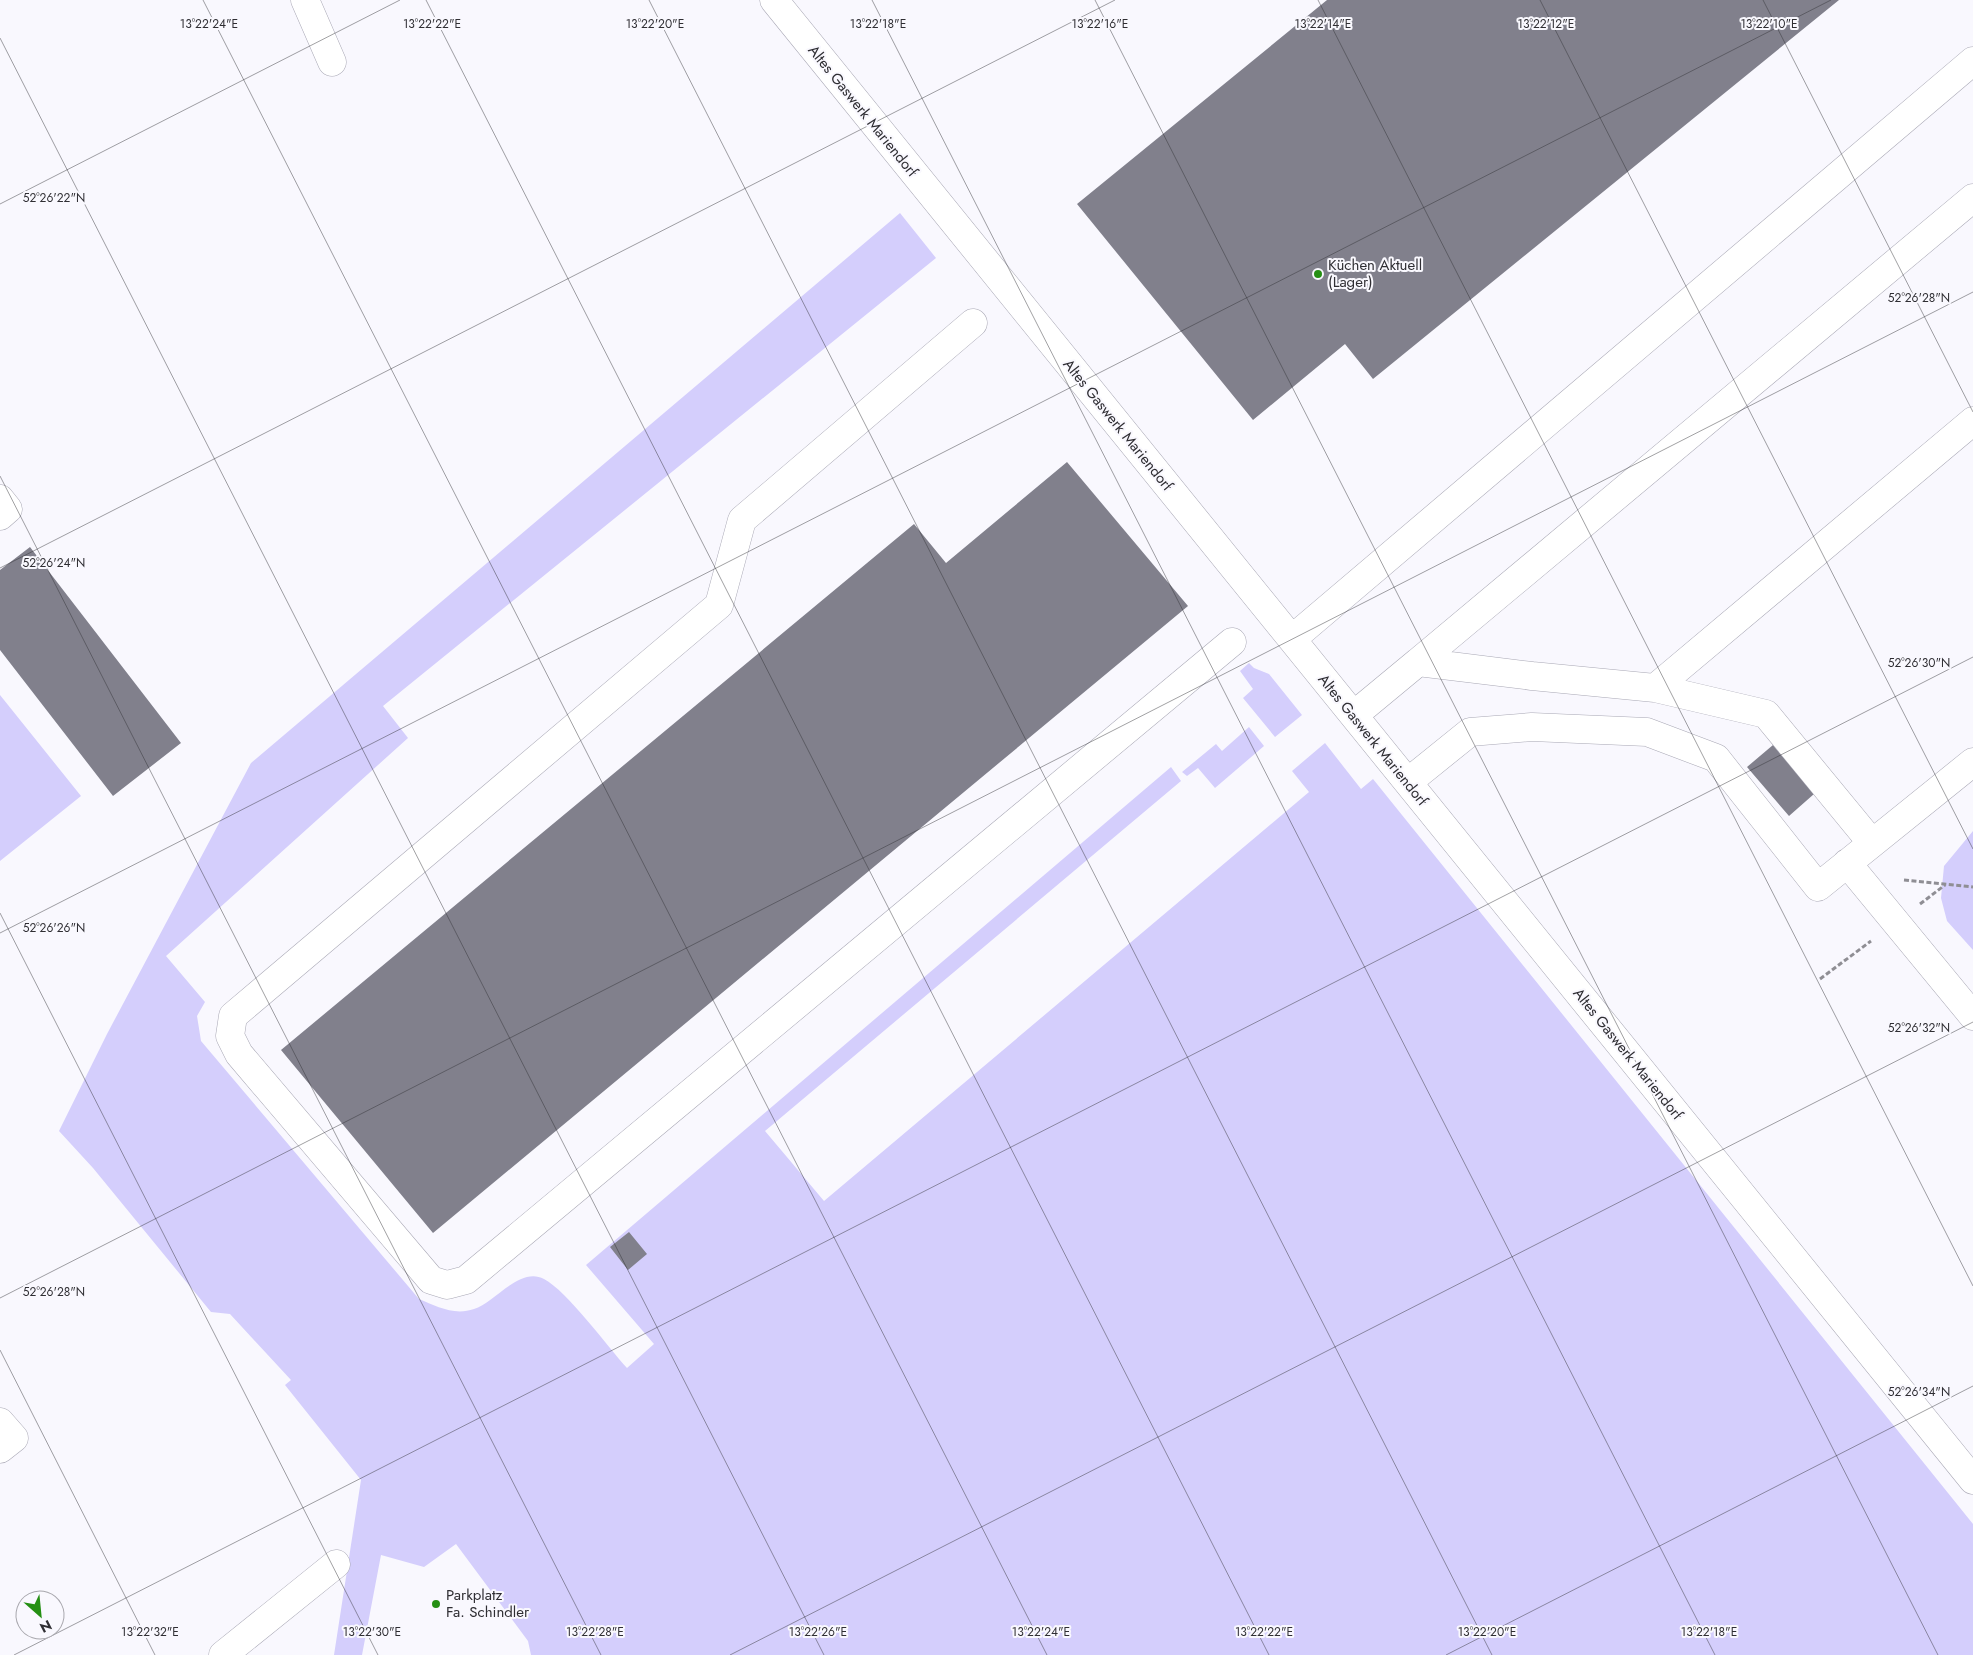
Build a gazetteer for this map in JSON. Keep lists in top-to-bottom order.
{
  "streets": {
    "street": ["Altes Gaswerk Mariendorf"]
  },
  "places": ["Küchen Aktuell (Lager)", "Parkplatz Fa. Schindler"],
  "north": "bottom right",
  "coordinates": [
    "13°22'24\"E",
    "13°22'22\"E",
    "13°22'20\"E",
    "13°22'18\"E",
    "13°22'16\"E",
    "13°22'14\"E",
    "13°22'12\"E",
    "13°22'10\"E",
    "52°26'22\"N",
    "52°26'28\"N",
    "52°26'24\"N",
    "52°26'30\"N",
    "52°26'26\"N",
    "52°26'32\"N",
    "52°26'34\"N",
    "13°22'32\"E",
    "13°22'30\"E",
    "13°22'28\"E",
    "13°22'26\"E"
  ]
}
